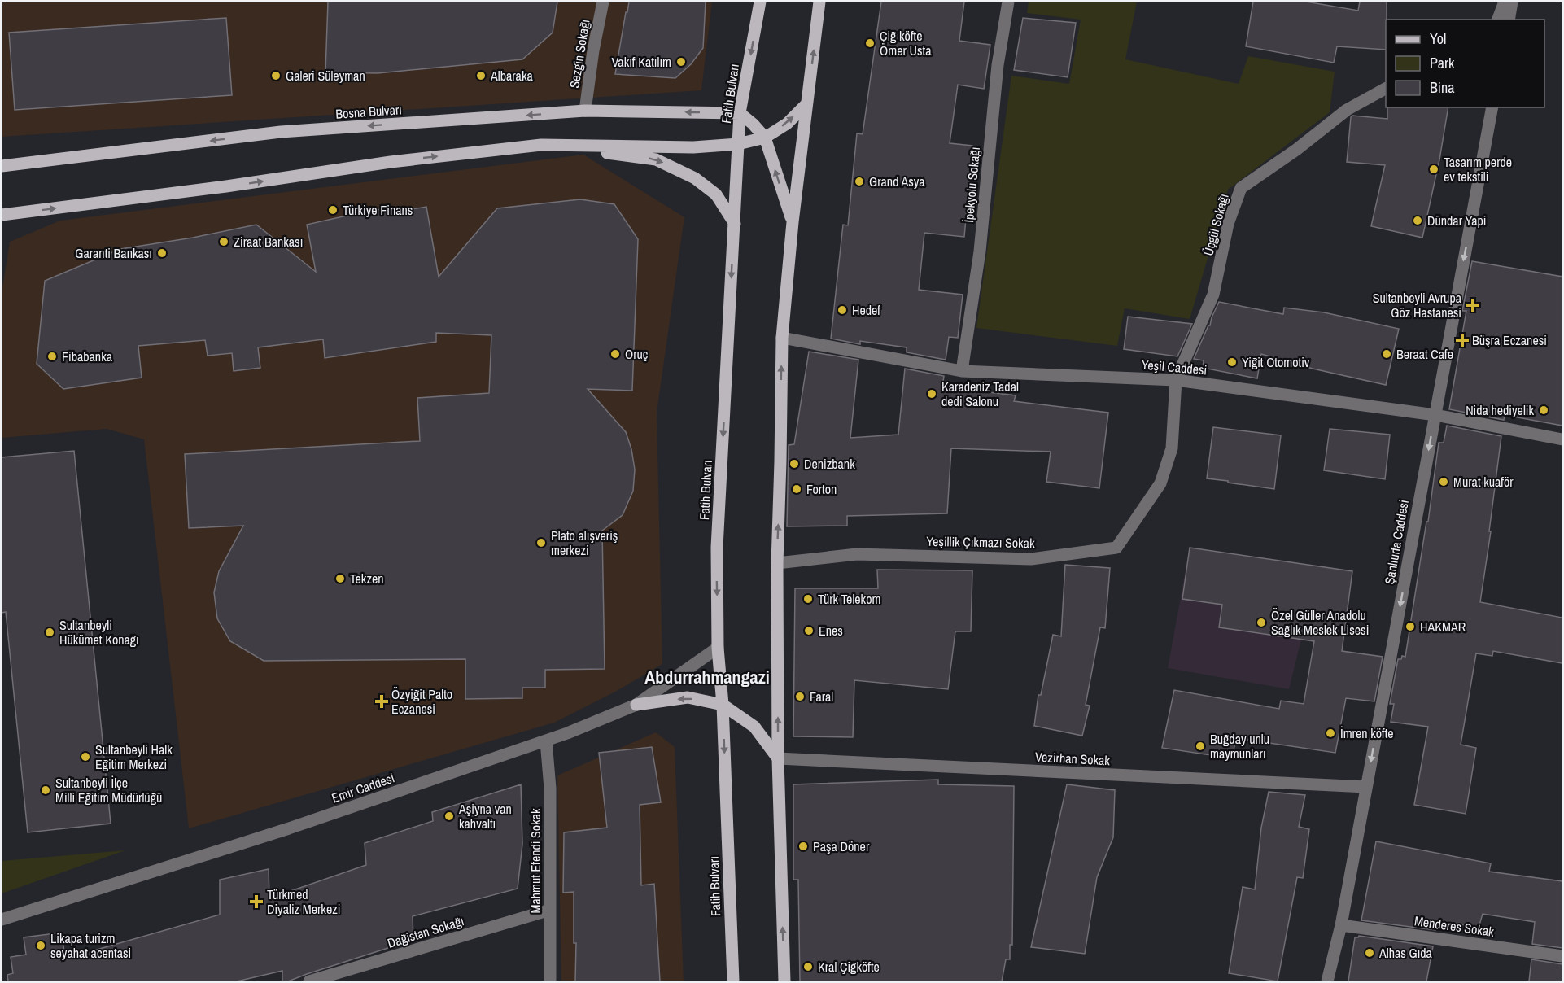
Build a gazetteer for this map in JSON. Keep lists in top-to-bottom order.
{
  "streets": {
    "main road": ["Fatih Bulvarı", "Bosna Bulvarı"],
    "street": [
      "Sezgin Sokağı",
      "İpekyolu Sokağı",
      "Üçgül Sokağı",
      "Yeşil Caddesi",
      "Yeşillik Çıkmazı Sokak",
      "Şanlıurfa Caddesi",
      "Vezirhan Sokak",
      "Emir Caddesi",
      "Mahmut Efendi Sokak",
      "Menderes Sokak",
      "Dağistan Sokağı"
    ]
  },
  "crossings": [
    ["Sezgin Sokağı", "Bosna Bulvarı"],
    ["Fatih Bulvarı", "Bosna Bulvarı"],
    ["Fatih Bulvarı", "Emir Caddesi"],
    ["İpekyolu Sokağı", "Yeşil Caddesi"],
    ["Üçgül Sokağı", "Yeşil Caddesi"],
    ["Üçgül Sokağı", "Yeşillik Çıkmazı Sokak"],
    ["Yeşil Caddesi", "Yeşillik Çıkmazı Sokak"],
    ["Yeşil Caddesi", "Şanlıurfa Caddesi"],
    ["Şanlıurfa Caddesi", "Vezirhan Sokak"],
    ["Şanlıurfa Caddesi", "Menderes Sokak"],
    ["Emir Caddesi", "Mahmut Efendi Sokak"],
    ["Mahmut Efendi Sokak", "Dağistan Sokağı"]
  ],
  "one_way": ["Şanlıurfa Caddesi"],
  "districts": ["Abdurrahmangazi"],
  "places": {
    "other": [
      "Çiğ köfte Ömer Usta",
      "Vakıf Katılım",
      "Galeri Süleyman",
      "Albaraka",
      "Tasarım perde ev tekstili",
      "Grand Asya",
      "Türkiye Finans",
      "Dündar Yapi",
      "Ziraat Bankası",
      "Garanti Bankası",
      "Hedef",
      "Oruç",
      "Beraat Cafe",
      "Fibabanka",
      "Yiğit Otomotiv",
      "Karadeniz Tadal dedi Salonu",
      "Nida hediyelik",
      "Denizbank",
      "Murat kuaför",
      "Forton",
      "Plato alışveriş merkezi",
      "Tekzen",
      "Türk Telekom",
      "Özel Güller Anadolu Sağlık Meslek Lisesi",
      "HAKMAR",
      "Enes",
      "Sultanbeyli Hükümet Konağı",
      "Faral",
      "İmren köfte",
      "Buğday unlu maymunları",
      "Sultanbeyli Halk Eğitim Merkezi",
      "Sultanbeyli İlçe Milli Eğitim Müdürlüğü",
      "Aşiyna van kahvaltı",
      "Paşa Döner",
      "Likapa turizm seyahat acentasi",
      "Alhas Gıda",
      "Kral Çiğköfte"
    ],
    "health": [
      "Sultanbeyli Avrupa Göz Hastanesi",
      "Büşra Eczanesi",
      "Özyiğit Palto Eczanesi",
      "Türkmed Diyaliz Merkezi"
    ]
  },
  "legend": ["Yol", "Park", "Bina"]
}
